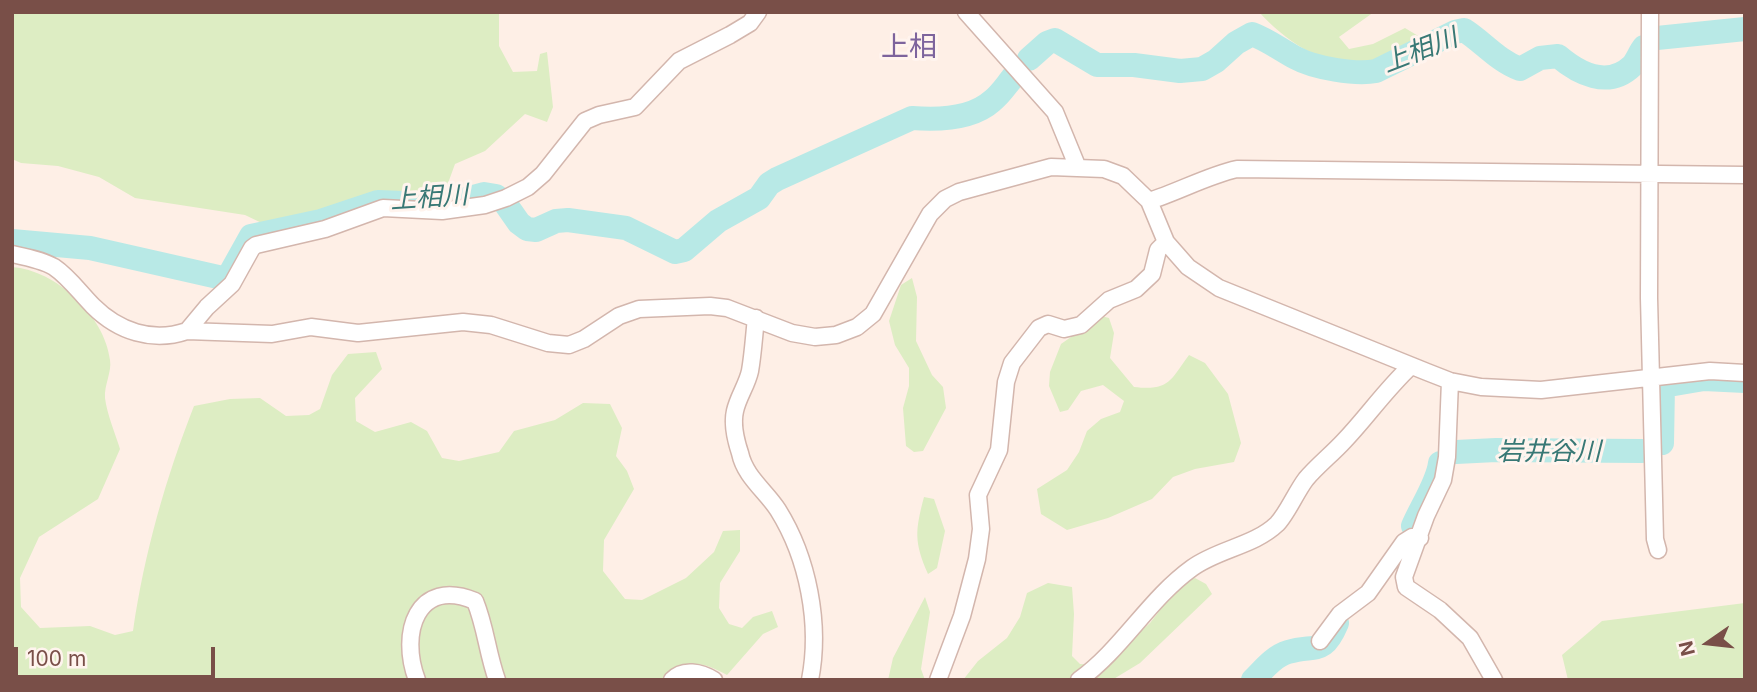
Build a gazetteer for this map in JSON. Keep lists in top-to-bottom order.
{
  "districts": ["上相"],
  "water": ["上相川", "岩井谷川"],
  "scale_bar": "100 m",
  "north": "left"
}
